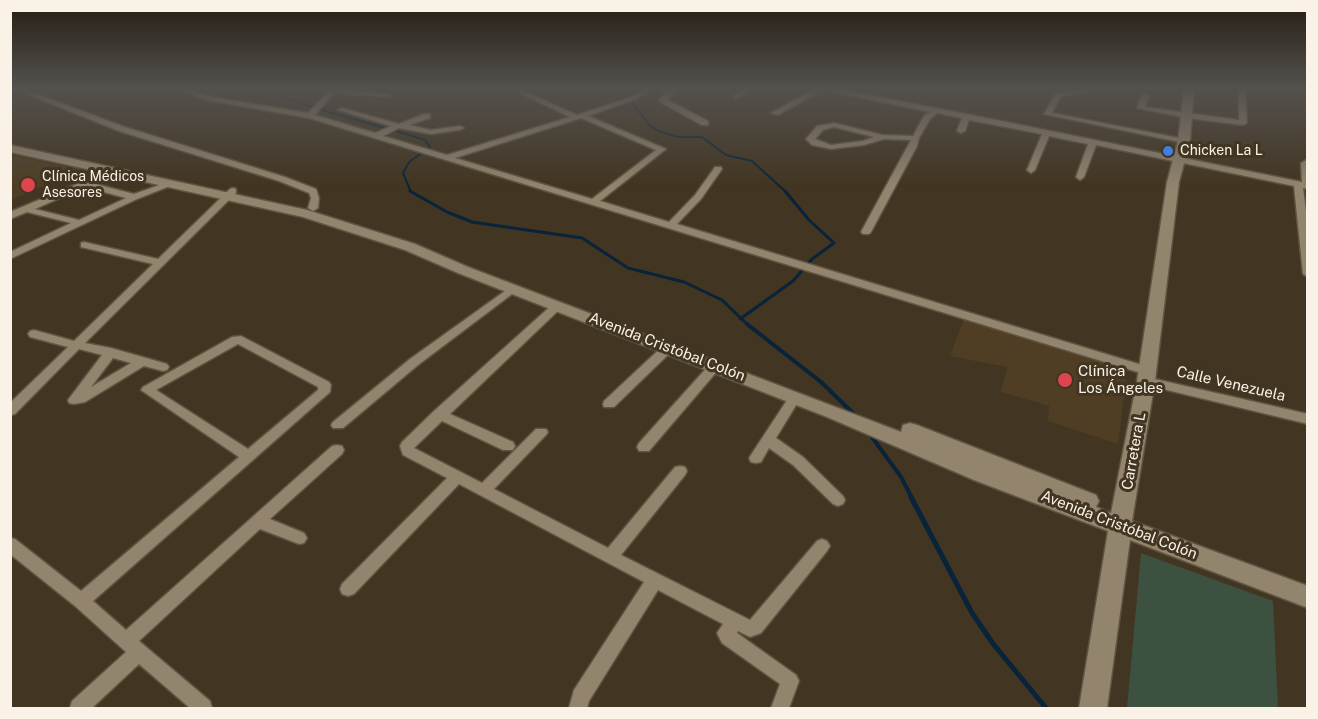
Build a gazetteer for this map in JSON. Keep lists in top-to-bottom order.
{
  "streets": {
    "street": ["Avenida Cristóbal Colón", "Calle Venezuela", "Carretera L"]
  },
  "crossings": [
    ["Avenida Cristóbal Colón", "Carretera L"],
    ["Calle Venezuela", "Carretera L"]
  ],
  "places": ["Chicken La L", "Clínica Médicos Asesores", "Clínica Los Ángeles"]
}
